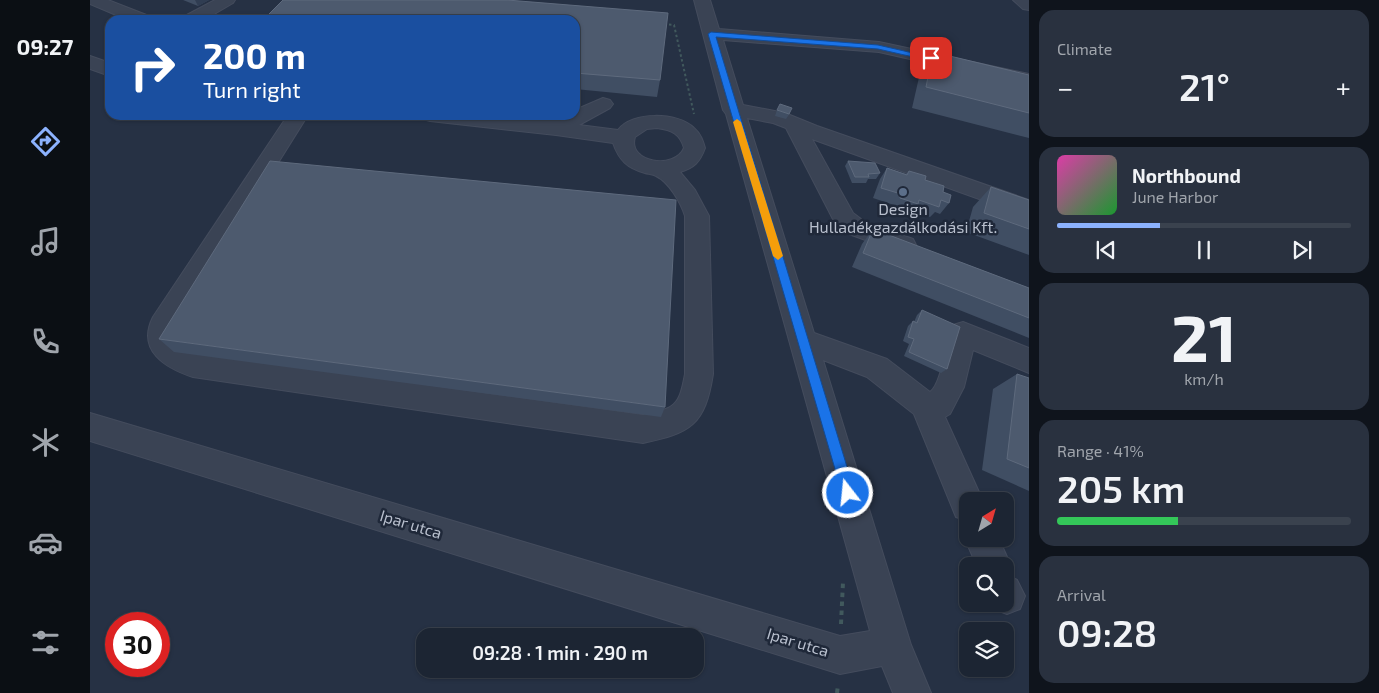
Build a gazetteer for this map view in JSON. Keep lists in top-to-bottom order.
{
  "streets": {
    "street": ["Ipar utca"]
  },
  "places": ["Design Hulladékgazdálkodási Kft."],
  "north": "top right",
  "page": {
    "tabs": "09:27",
    "tile": [
      "Climate",
      ["21", "km/h"],
      ["Range · 41%", "205 km"],
      ["Arrival", "09:28"]
    ],
    "turn": ["200 m", "Turn right"],
    "heat": ["−", "21°", "+"],
    "song": ["Northbound", "June Harbor"],
    "limit": "30",
    "trip": "09:28 · 1 min · 290 m"
  }
}
